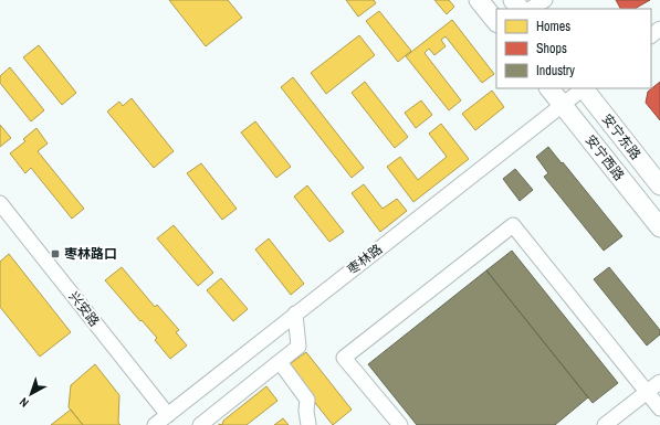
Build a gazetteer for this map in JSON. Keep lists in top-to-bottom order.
{
  "streets": {
    "main road": ["安宁东路", "安宁西路"],
    "street": ["枣林路", "兴安路"]
  },
  "crossings": [
    ["安宁西路", "枣林路"],
    ["枣林路", "兴安路"]
  ],
  "places": {
    "transit": ["枣林路口"]
  },
  "legend": ["Homes", "Shops", "Industry"],
  "north": "bottom left"
}
